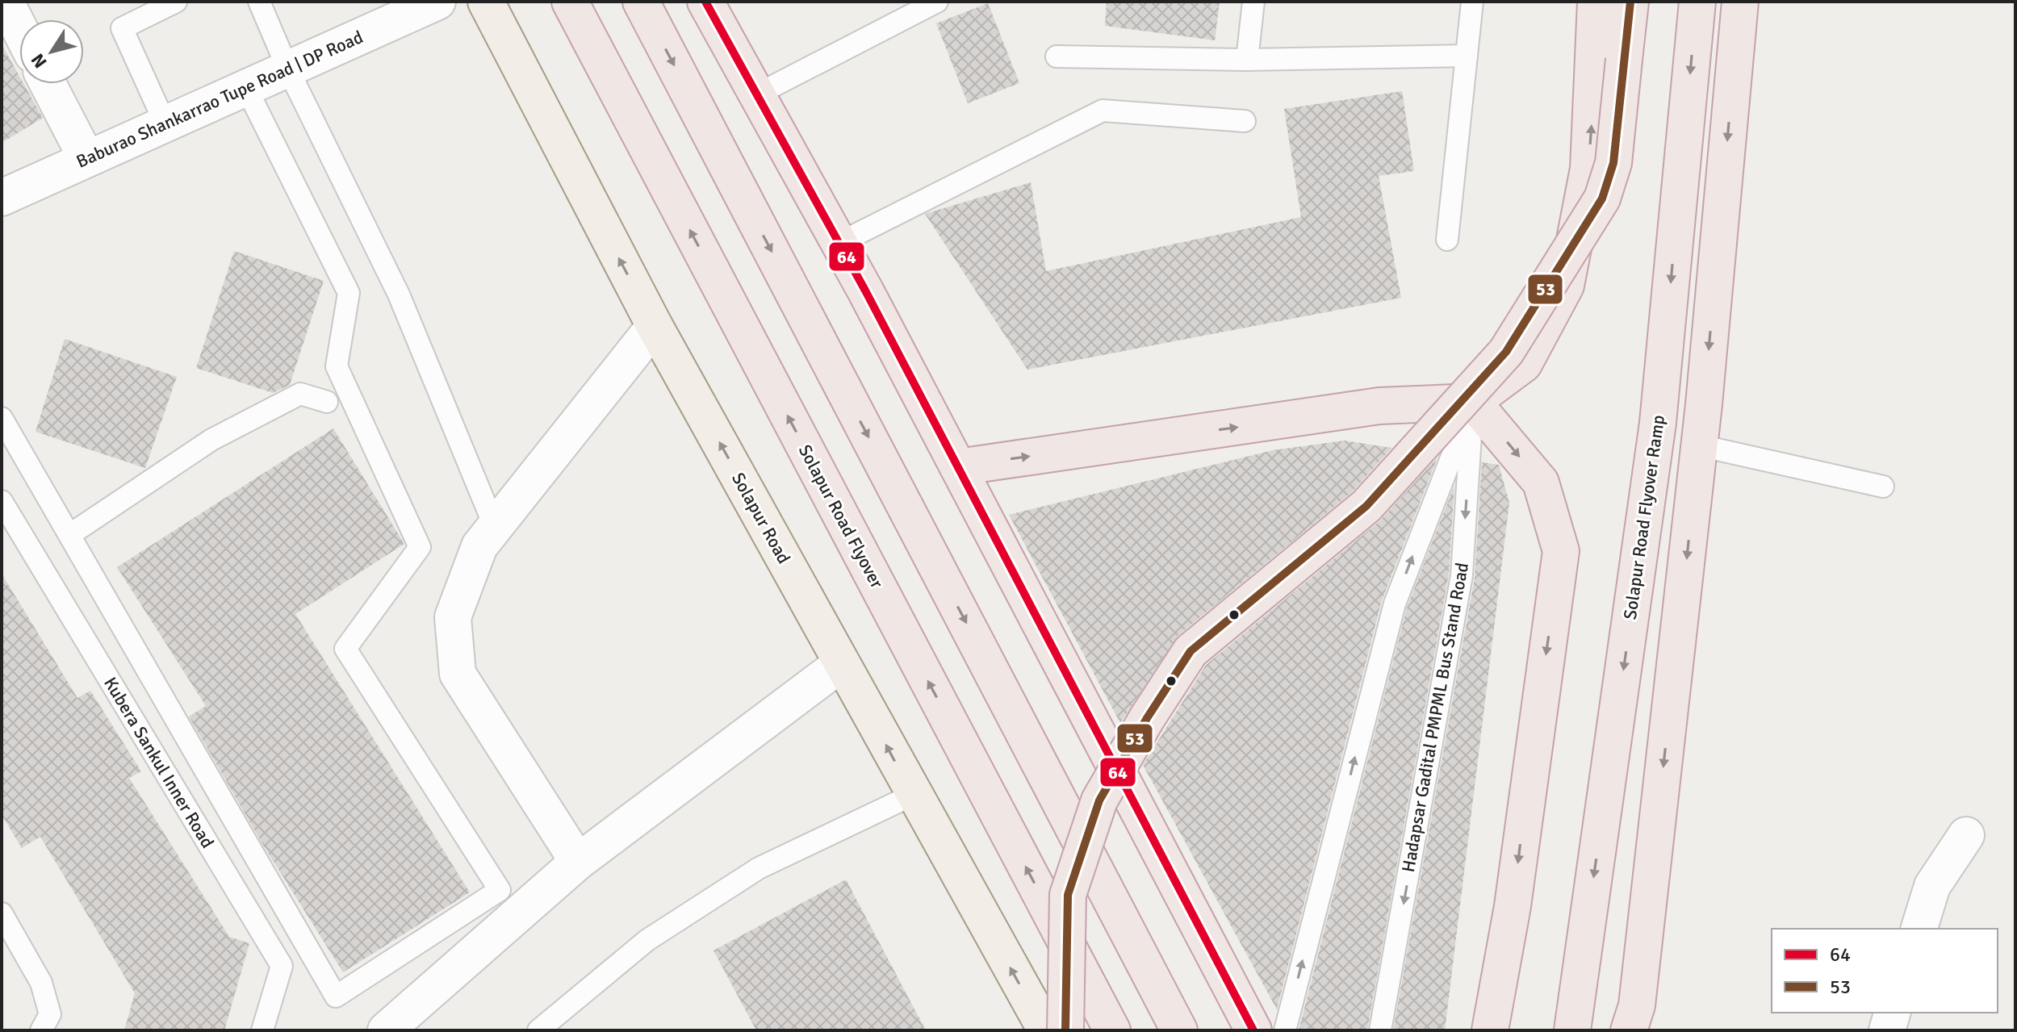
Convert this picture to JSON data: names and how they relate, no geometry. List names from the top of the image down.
{
  "streets": {
    "highway": ["Solapur Road Flyover", "Solapur Road Flyover Ramp"],
    "main road": ["Solapur Road"],
    "street": ["Baburao Shankarrao Tupe Road | DP Road"],
    "lane": ["Hadapsar Gadital PMPML Bus Stand Road", "Kubera Sankul Inner Road"]
  },
  "one_way": ["Solapur Road"],
  "lines": ["transit line 64", "transit line 53"],
  "legend": ["64", "53"],
  "north": "bottom left"
}
